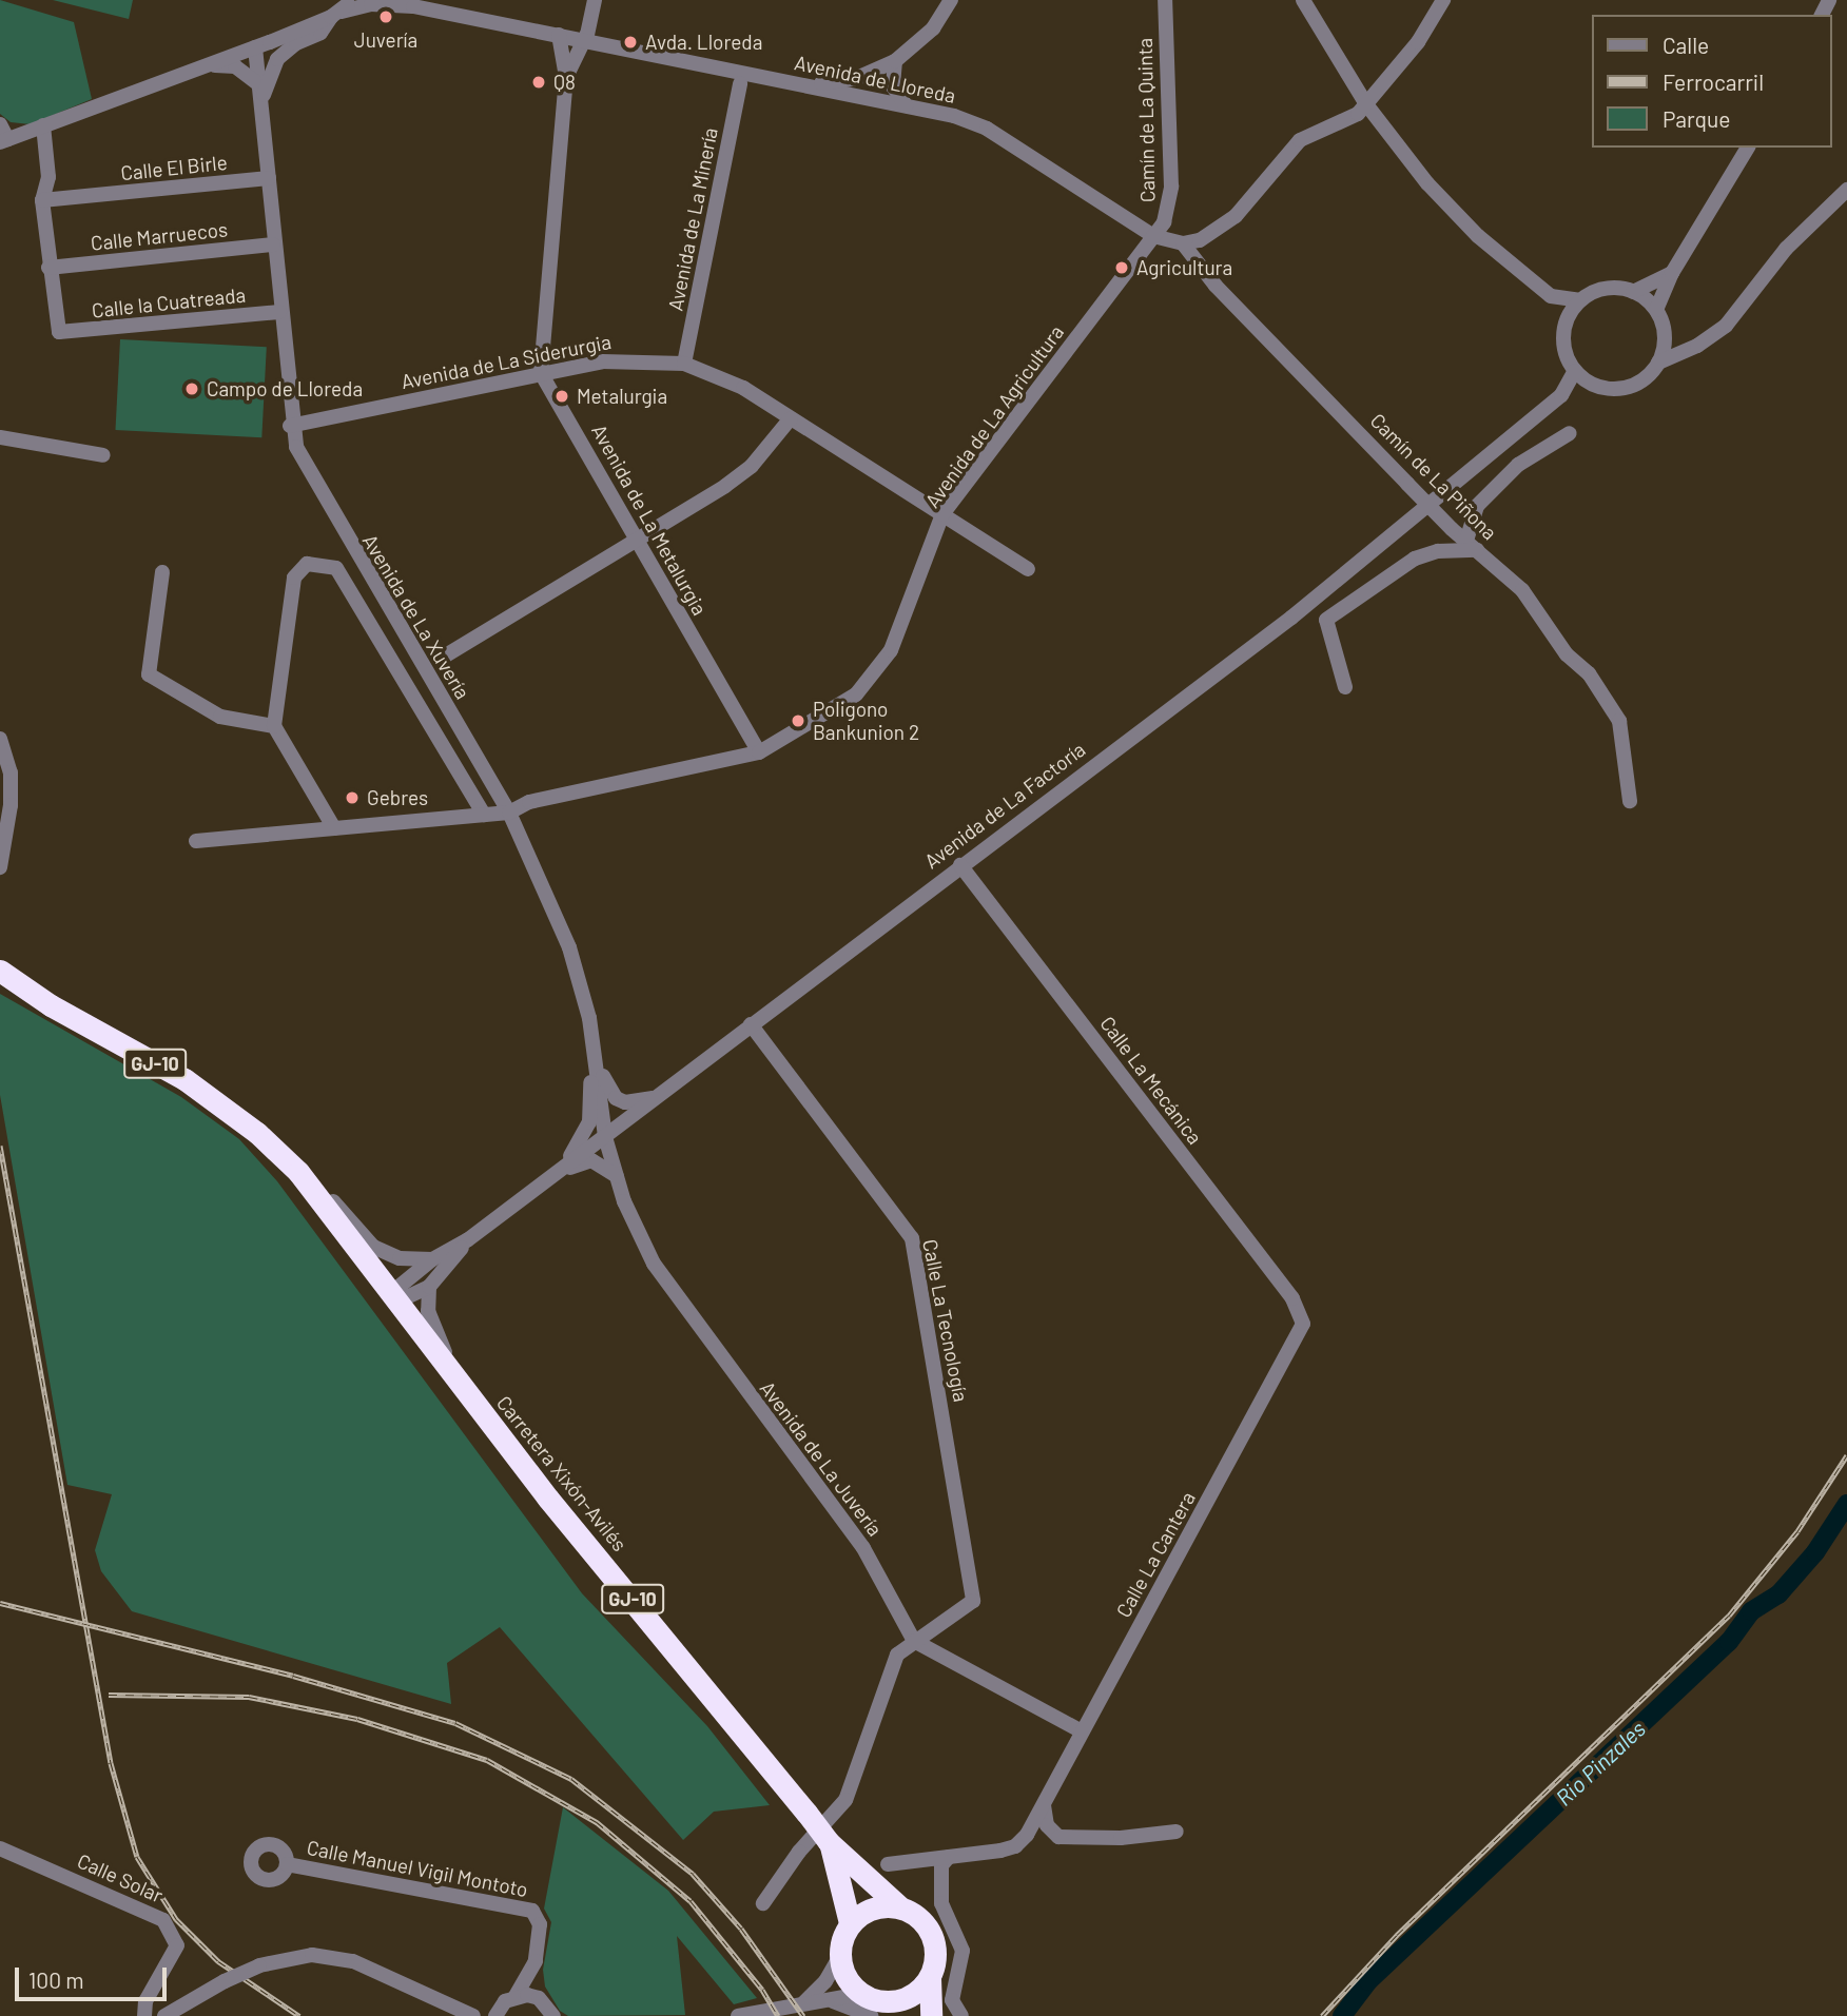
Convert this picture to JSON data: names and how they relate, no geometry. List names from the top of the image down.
{
  "streets": {
    "highway": ["GJ-10", "Carretera Xixón-Avilés"],
    "street": [
      "Avenida de Lloreda",
      "Camín de La Quinta",
      "Calle El Birle",
      "Avenida de La Minería",
      "Calle Marruecos",
      "Calle la Cuatreada",
      "Avenida de La Siderurgia",
      "Avenida de La Agricultura",
      "Camín de La Piñona",
      "Avenida de La Metalurgia",
      "Avenida de La Xuvería",
      "Avenida de La Factoría",
      "Calle La Mecánica",
      "Calle La Tecnología",
      "Avenida de La Juvería",
      "Calle La Cantera",
      "Calle Manuel Vigil Montoto",
      "Calle Solar"
    ]
  },
  "crossings": [
    ["Avenida de Lloreda", "Camín de La Quinta"],
    ["Avenida de Lloreda", "Avenida de La Agricultura"],
    ["Avenida de Lloreda", "Camín de La Piñona"],
    ["Avenida de Lloreda", "Avenida de La Xuvería"],
    ["Camín de La Quinta", "Avenida de La Agricultura"],
    ["Calle El Birle", "Avenida de La Xuvería"],
    ["Avenida de La Minería", "Avenida de La Siderurgia"],
    ["Calle Marruecos", "Calle la Cuatreada"],
    ["Calle Marruecos", "Avenida de La Xuvería"],
    ["Calle la Cuatreada", "Avenida de La Xuvería"],
    ["Avenida de La Siderurgia", "Avenida de La Agricultura"],
    ["Avenida de La Siderurgia", "Avenida de La Metalurgia"],
    ["Avenida de La Siderurgia", "Avenida de La Xuvería"],
    ["Avenida de La Agricultura", "Avenida de La Metalurgia"],
    ["Avenida de La Agricultura", "Avenida de La Xuvería"],
    ["Avenida de La Xuvería", "Avenida de La Factoría"],
    ["Avenida de La Xuvería", "Avenida de La Juvería"],
    ["Avenida de La Factoría", "Calle La Mecánica"],
    ["Avenida de La Factoría", "Calle La Tecnología"],
    ["Avenida de La Factoría", "Avenida de La Juvería"],
    ["Avenida de La Factoría", "Carretera Xixón-Avilés"],
    ["GJ-10", "Carretera Xixón-Avilés"],
    ["Calle La Mecánica", "Calle La Cantera"],
    ["Calle La Tecnología", "Avenida de La Juvería"]
  ],
  "water": ["Rio Pinzales"],
  "places": [
    "Juvería",
    "Avda. Lloreda",
    "Q8",
    "Agricultura",
    "Campo de Lloreda",
    "Metalurgia",
    "Poligono Bankunion 2",
    "Gebres"
  ],
  "legend": ["Calle", "Ferrocarril", "Parque"],
  "scale_bar": "100 m"
}
